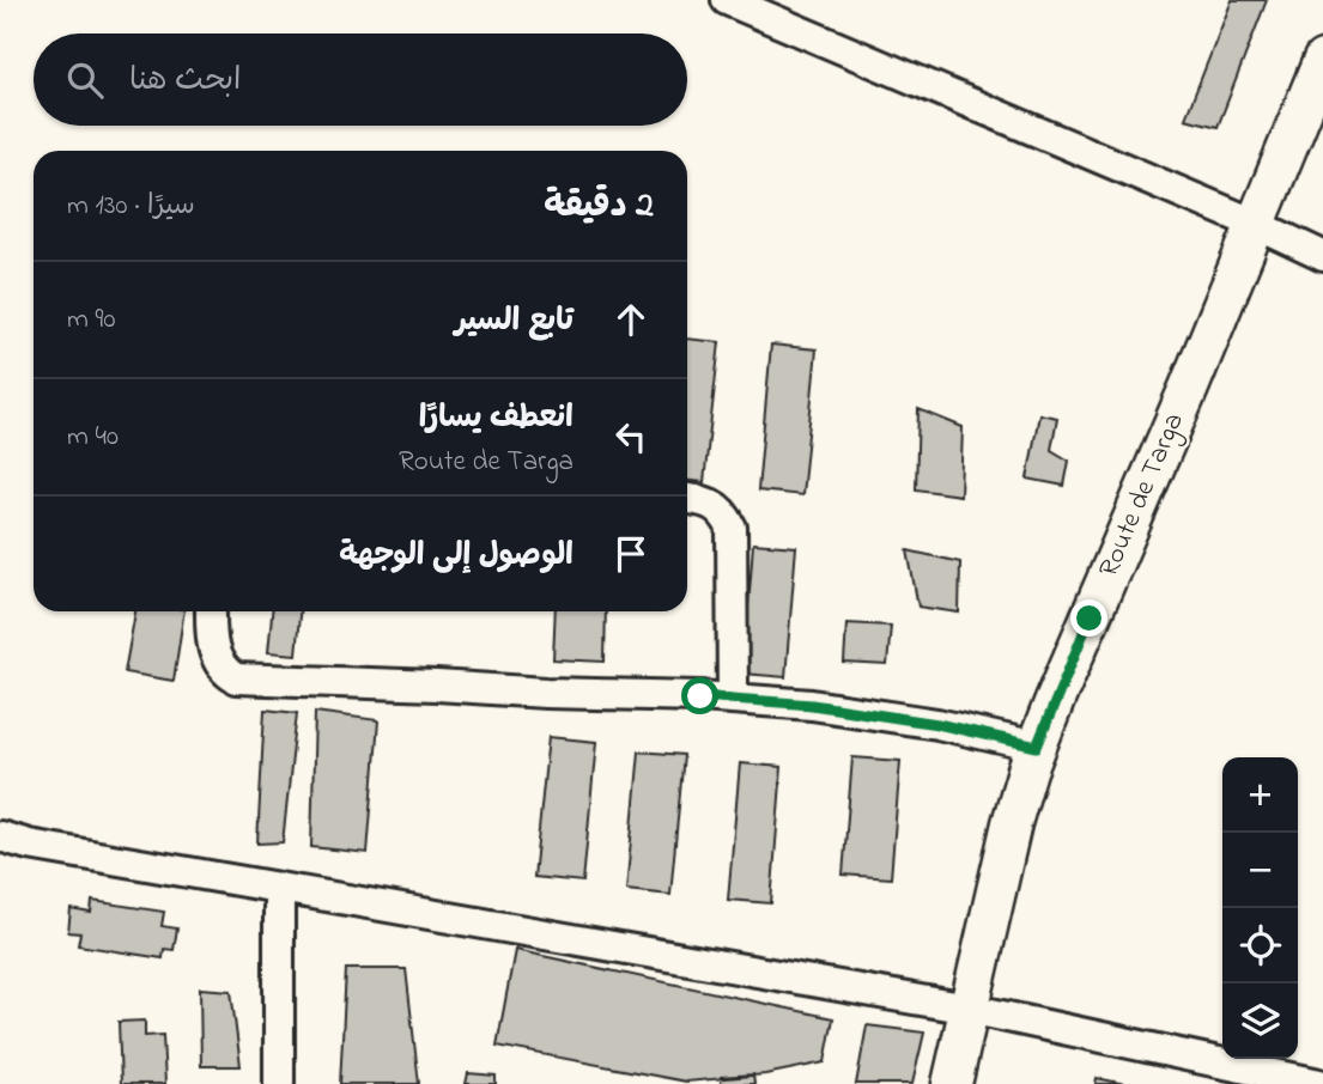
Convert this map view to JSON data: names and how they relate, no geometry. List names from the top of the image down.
{
  "streets": {
    "main road": ["Route de Targa"]
  },
  "page": {
    "search": "ابحث هنا",
    "heading": ["2 دقيقة", "سيرًا · 130 m"],
    "list": [
      ["تابع السير", "90 m"],
      ["انعطف يسارًا", "Route de Targa", "40 m"],
      "الوصول إلى الوجهة"
    ],
    "map_buttons": ["+", "−"]
  }
}
